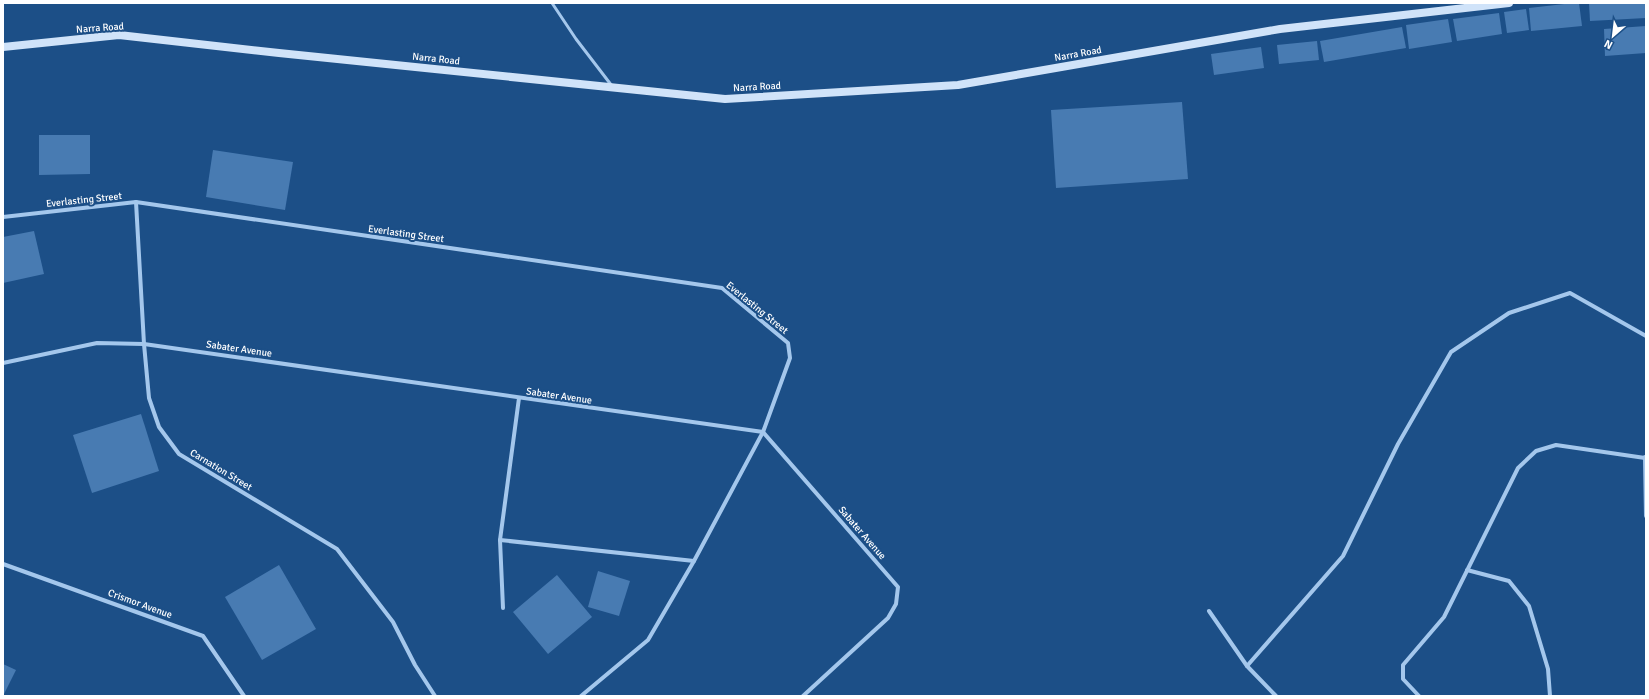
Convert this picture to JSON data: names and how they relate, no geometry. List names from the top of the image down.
{
  "streets": {
    "street": [
      "Narra Road",
      "Everlasting Street",
      "Sabater Avenue",
      "Carnation Street",
      "Crismor Avenue"
    ]
  },
  "crossings": [
    ["Everlasting Street", "Sabater Avenue"],
    ["Everlasting Street", "Carnation Street"],
    ["Sabater Avenue", "Carnation Street"]
  ],
  "north": "bottom left"
}
